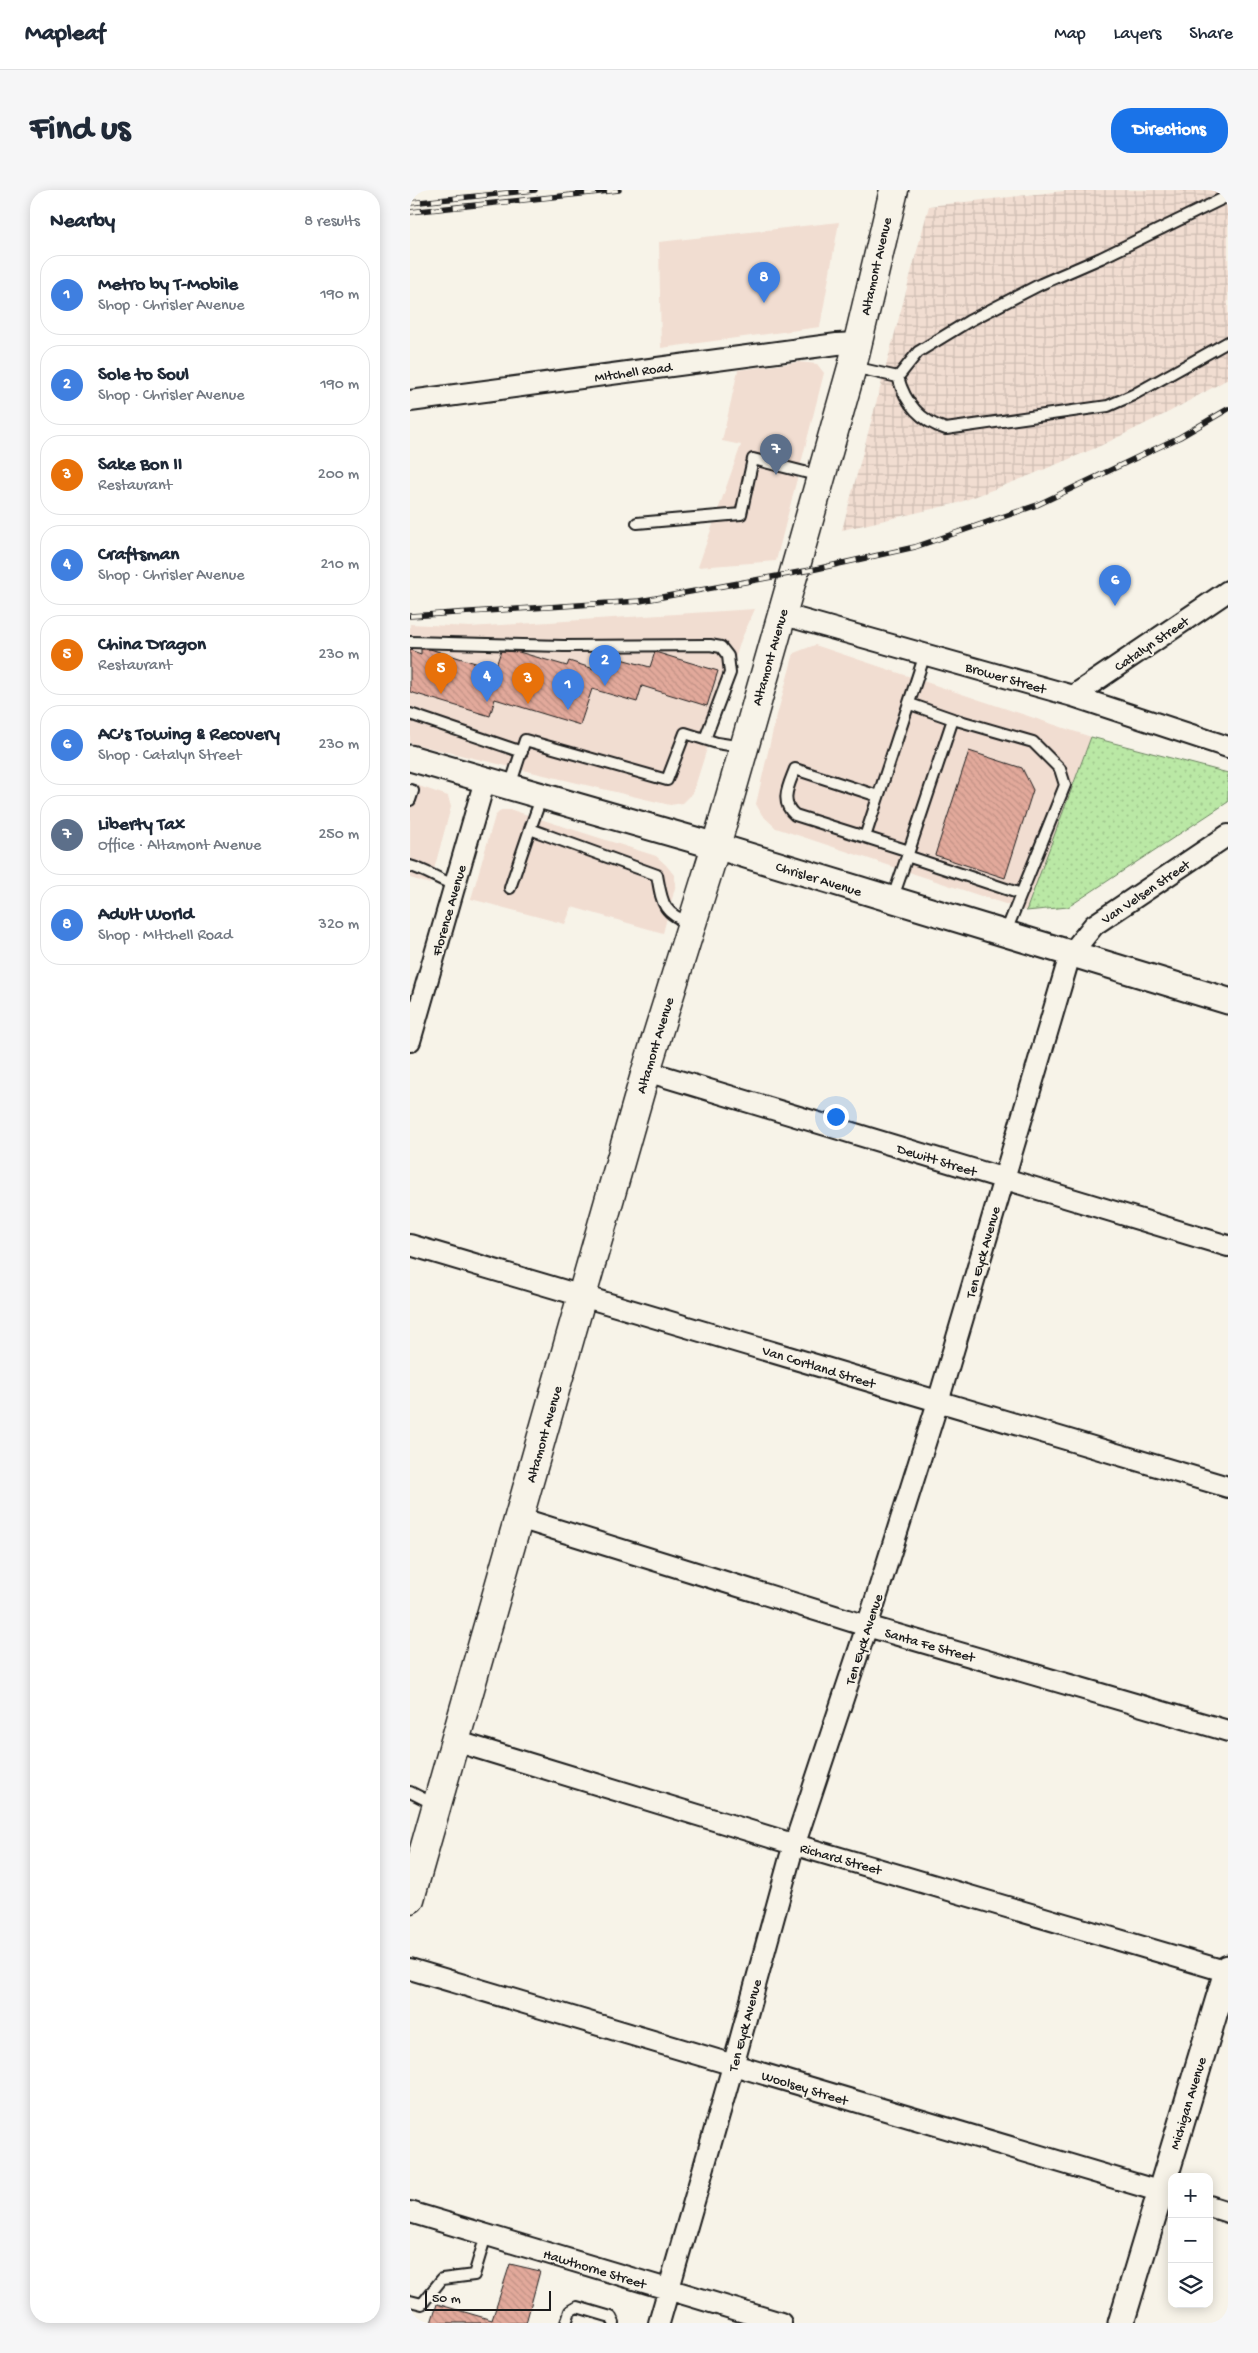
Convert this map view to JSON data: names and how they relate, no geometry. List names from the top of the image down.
{
  "streets": {
    "main road": ["Altamont Avenue"],
    "street": [
      "MItchell Road",
      "Catalyn Street",
      "Brower Street",
      "Chrisler Avenue",
      "Van Velsen Street",
      "Florence Avenue",
      "Dewitt Street",
      "Ten Eyck Avenue",
      "Van Cortland Street",
      "Santa Fe Street",
      "Richard Street",
      "Woolsey Street",
      "Michigan Avenue",
      "Hawthorne Street"
    ]
  },
  "crossings": [
    ["Altamont Avenue", "MItchell Road"],
    ["Altamont Avenue", "Brower Street"],
    ["Altamont Avenue", "Chrisler Avenue"],
    ["Altamont Avenue", "Dewitt Street"],
    ["Altamont Avenue", "Van Cortland Street"],
    ["Altamont Avenue", "Santa Fe Street"],
    ["Altamont Avenue", "Richard Street"],
    ["Catalyn Street", "Brower Street"],
    ["Chrisler Avenue", "Van Velsen Street"],
    ["Chrisler Avenue", "Florence Avenue"],
    ["Chrisler Avenue", "Ten Eyck Avenue"],
    ["Van Velsen Street", "Ten Eyck Avenue"],
    ["Dewitt Street", "Ten Eyck Avenue"],
    ["Ten Eyck Avenue", "Van Cortland Street"],
    ["Ten Eyck Avenue", "Santa Fe Street"],
    ["Ten Eyck Avenue", "Richard Street"],
    ["Ten Eyck Avenue", "Woolsey Street"],
    ["Ten Eyck Avenue", "Hawthorne Street"],
    ["Richard Street", "Michigan Avenue"],
    ["Woolsey Street", "Michigan Avenue"]
  ],
  "scale_bar": "50 m",
  "page": {
    "header": "Mapleaf",
    "nav": ["Map", "Layers", "Share"],
    "buttons": "Directions",
    "title": "Find us",
    "heading": ["Nearby", "8 results"],
    "list": [
      {
        "mark": "1",
        "name": "Metro by T-Mobile",
        "note": "Shop · Chrisler Avenue",
        "value": "190 m"
      },
      {
        "mark": "2",
        "name": "Sole to Soul",
        "note": "Shop · Chrisler Avenue",
        "value": "190 m"
      },
      {
        "mark": "3",
        "name": "Sake Bon II",
        "note": "Restaurant",
        "value": "200 m"
      },
      {
        "mark": "4",
        "name": "Craftsman",
        "note": "Shop · Chrisler Avenue",
        "value": "210 m"
      },
      {
        "mark": "5",
        "name": "China Dragon",
        "note": "Restaurant",
        "value": "230 m"
      },
      {
        "mark": "6",
        "name": "AC's Towing & Recovery",
        "note": "Shop · Catalyn Street",
        "value": "230 m"
      },
      {
        "mark": "7",
        "name": "Liberty Tax",
        "note": "Office · Altamont Avenue",
        "value": "250 m"
      },
      {
        "mark": "8",
        "name": "Adult World",
        "note": "Shop · MItchell Road",
        "value": "320 m"
      }
    ],
    "pins": [
      "8",
      "7",
      "6",
      "2",
      "5",
      "4",
      "3",
      "1"
    ],
    "map_buttons": ["+", "−"],
    "scale": "50 m"
  }
}
